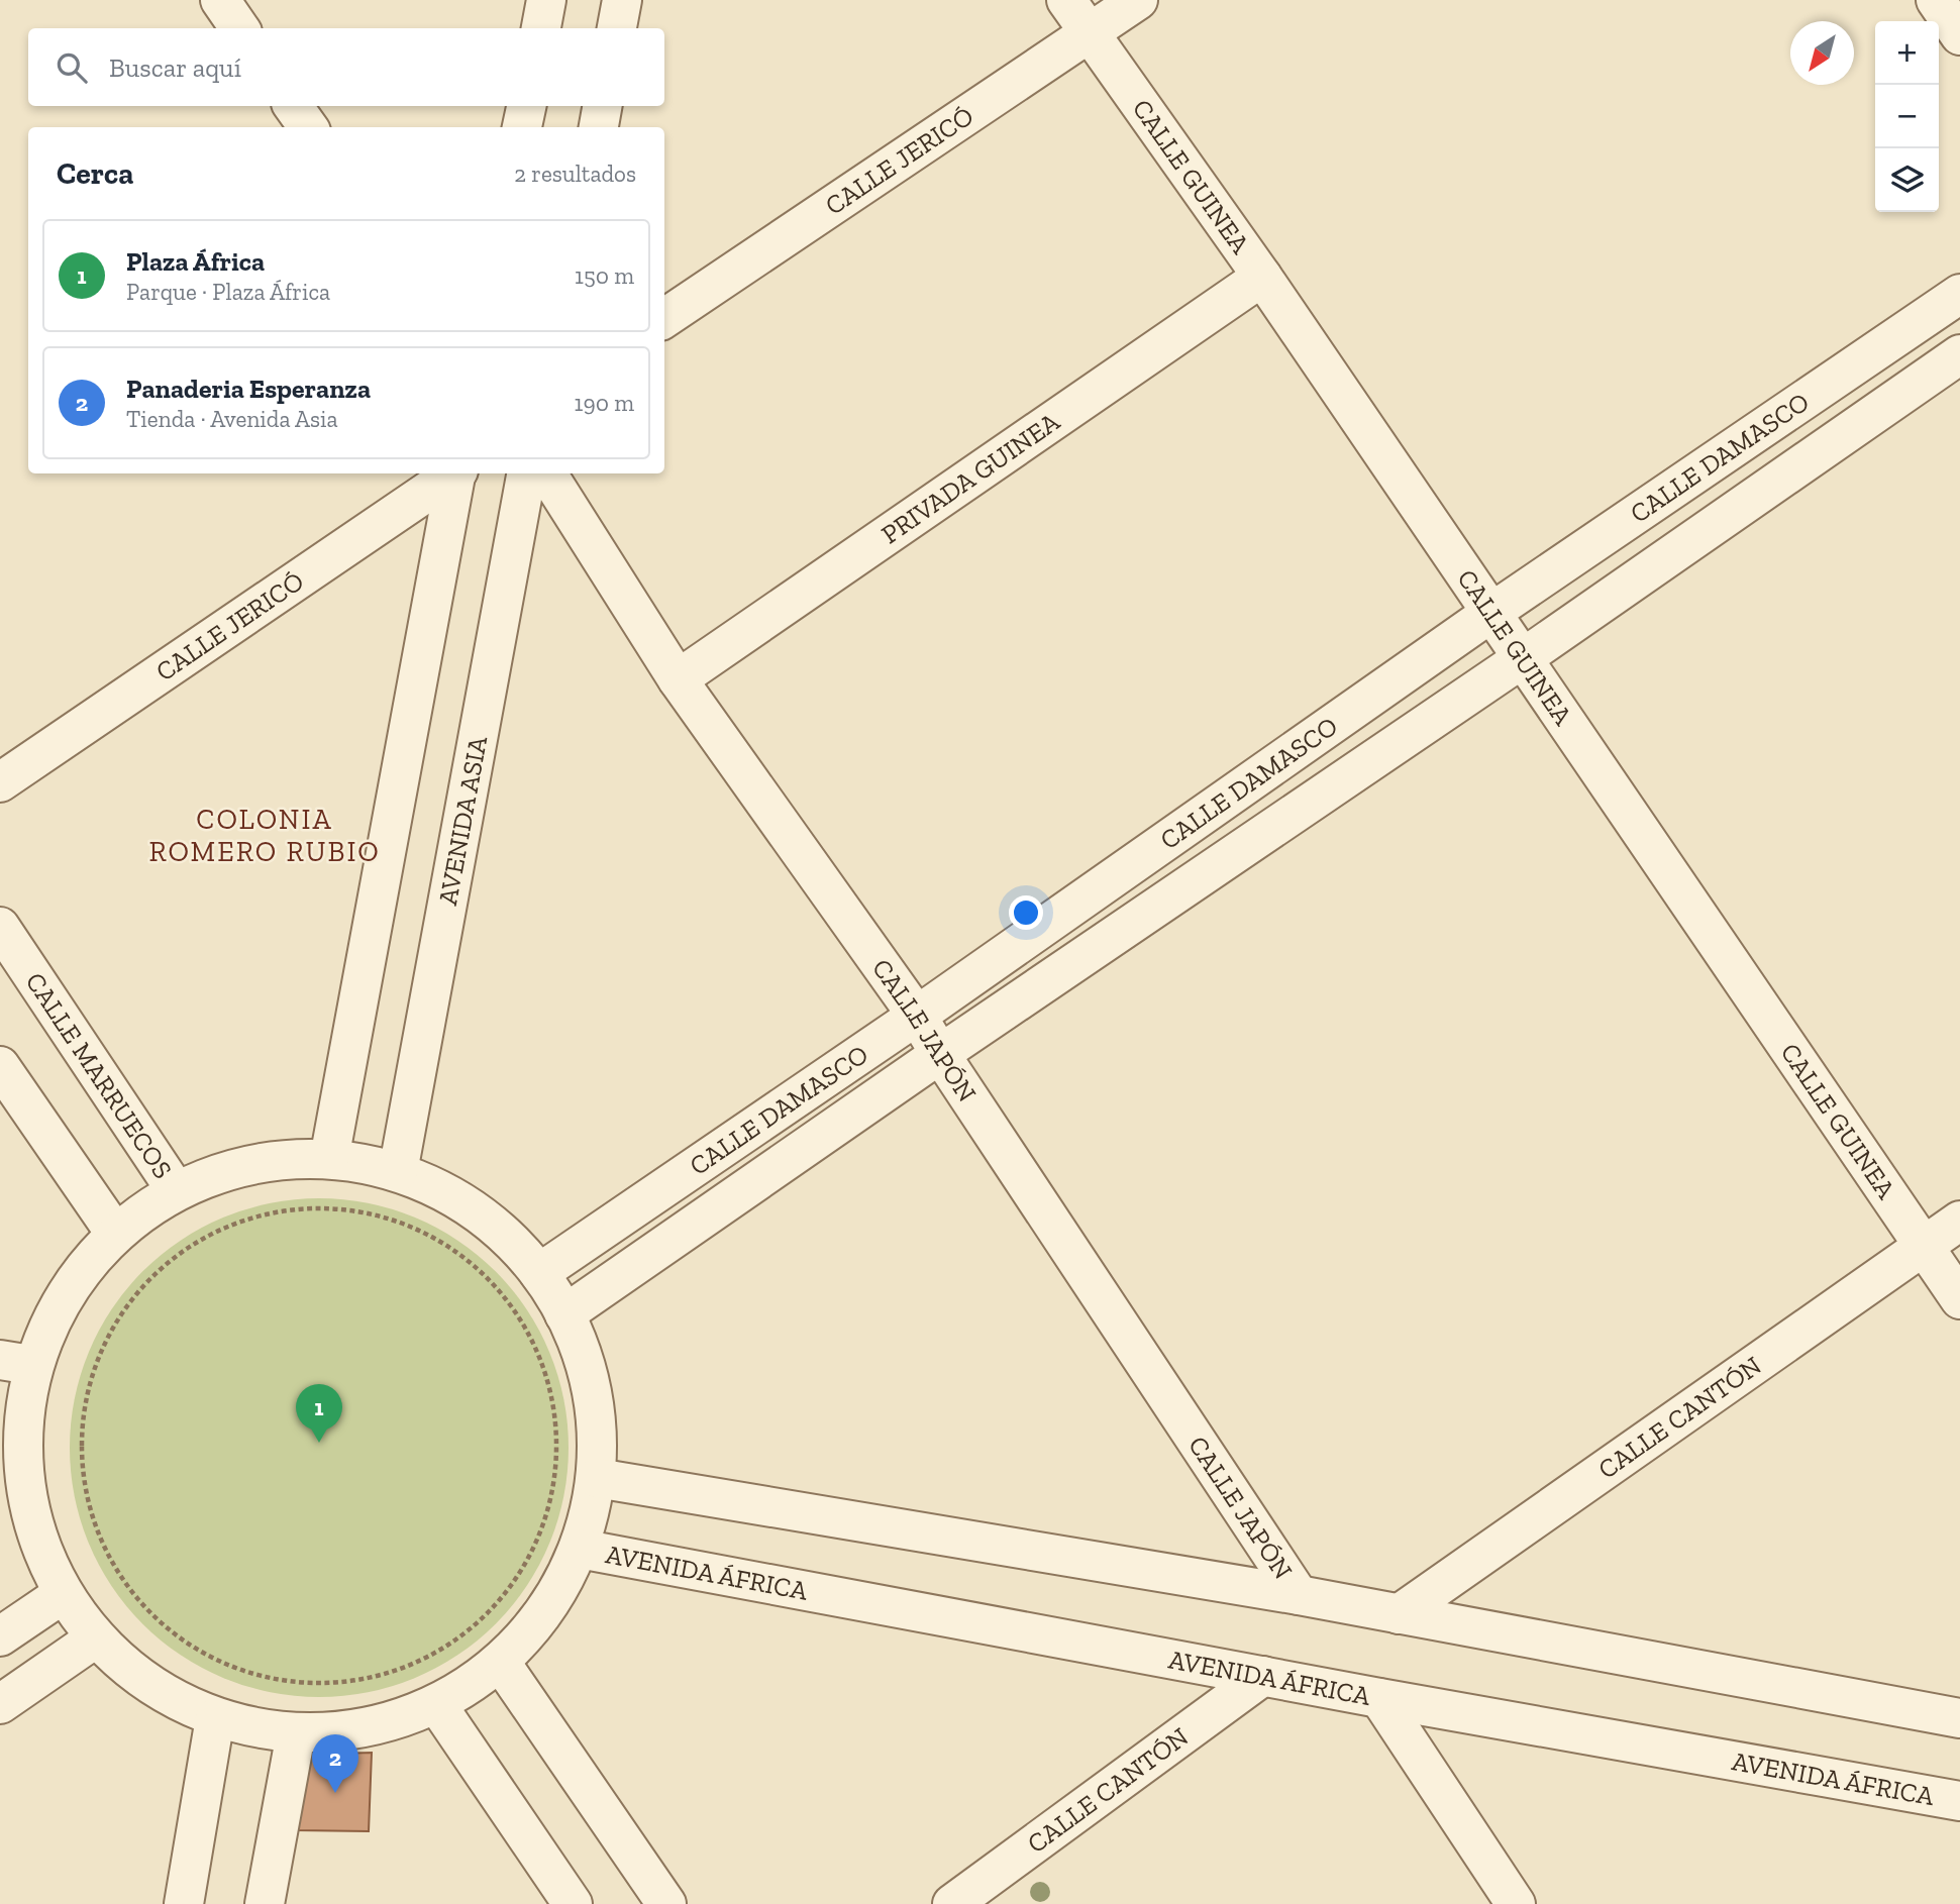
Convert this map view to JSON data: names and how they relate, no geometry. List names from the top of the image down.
{
  "streets": {
    "street": [
      "CALLE JERICÓ",
      "CALLE GUINEA",
      "CALLE DAMASCO",
      "PRIVADA GUINEA",
      "AVENIDA ASIA",
      "CALLE JAPÓN",
      "CALLE MARRUECOS",
      "CALLE CANTÓN",
      "AVENIDA ÁFRICA"
    ]
  },
  "crossings": [
    ["CALLE JERICÓ", "CALLE GUINEA"],
    ["CALLE GUINEA", "CALLE DAMASCO"],
    ["CALLE GUINEA", "PRIVADA GUINEA"],
    ["CALLE GUINEA", "CALLE CANTÓN"],
    ["CALLE DAMASCO", "CALLE JAPÓN"],
    ["PRIVADA GUINEA", "CALLE JAPÓN"],
    ["CALLE CANTÓN", "AVENIDA ÁFRICA"]
  ],
  "districts": ["COLONIA ROMERO RUBIO"],
  "north": "bottom left",
  "page": {
    "map_buttons": ["+", "−"],
    "search": "Buscar aquí",
    "heading": ["Cerca", "2 resultados"],
    "list": [
      {
        "mark": "1",
        "name": "Plaza África",
        "note": "Parque · Plaza África",
        "value": "150 m"
      },
      {
        "mark": "2",
        "name": "Panaderia Esperanza",
        "note": "Tienda · Avenida Asia",
        "value": "190 m"
      }
    ],
    "pins": ["1", "2"]
  }
}
